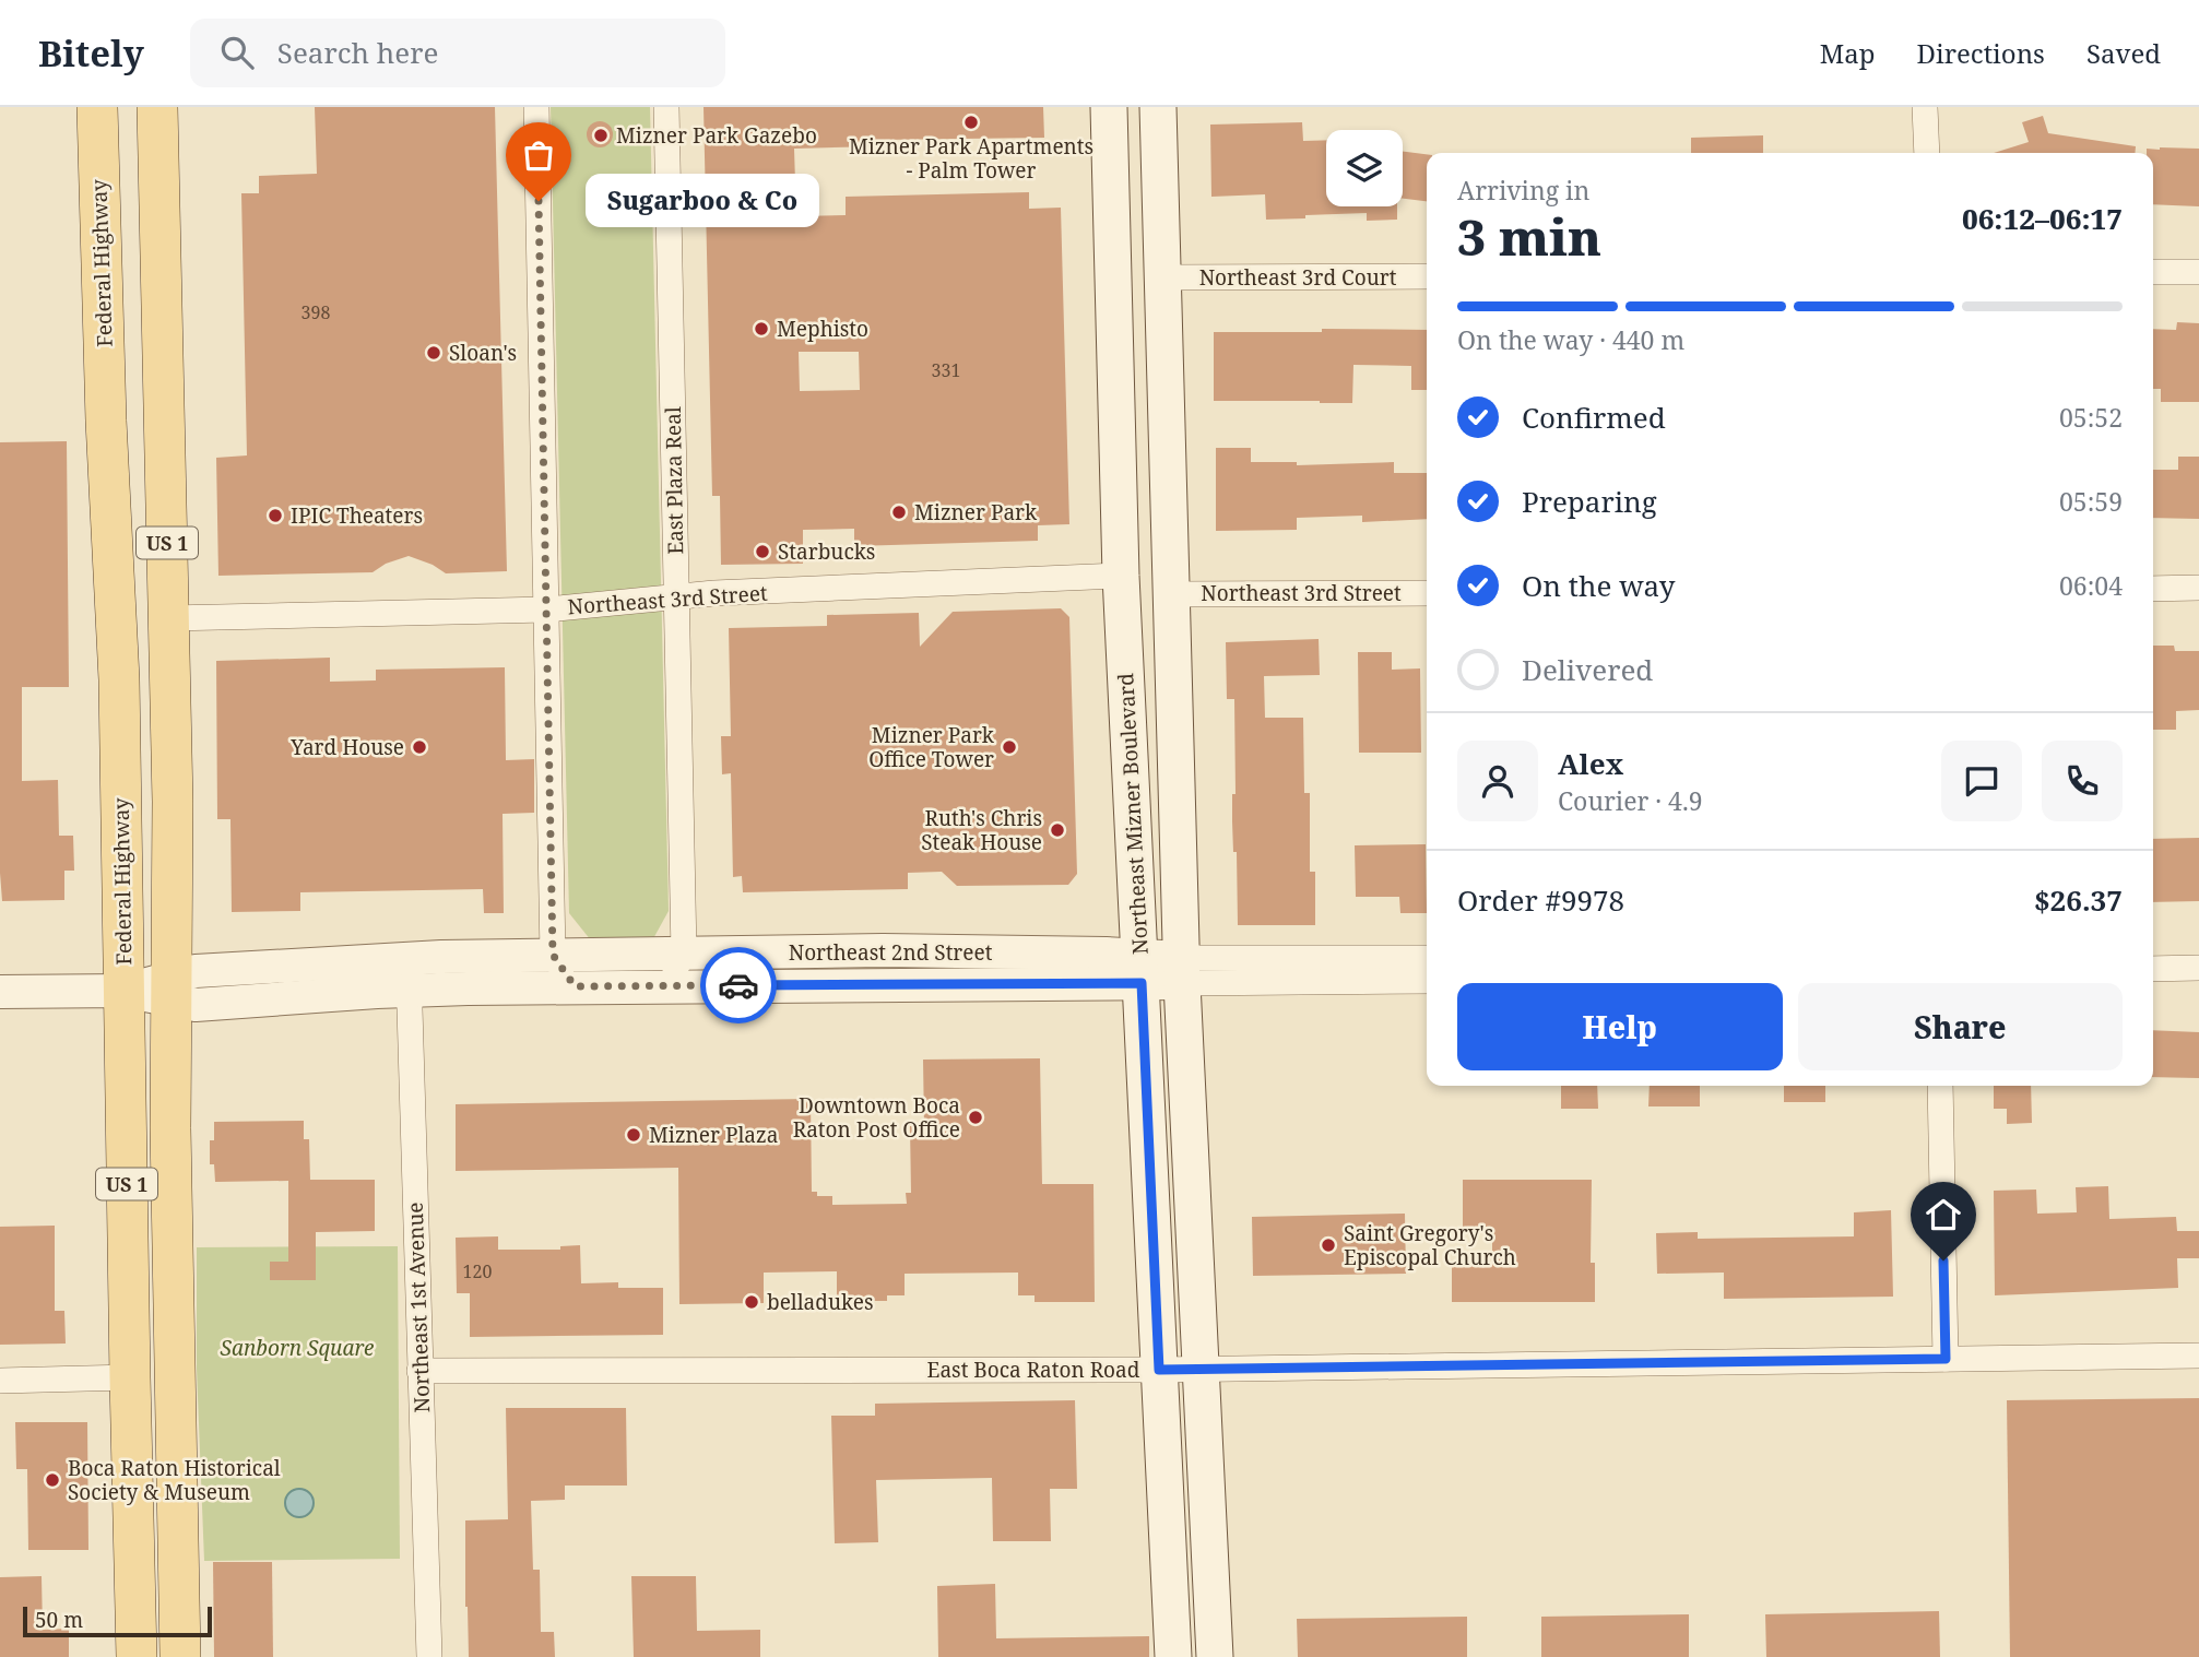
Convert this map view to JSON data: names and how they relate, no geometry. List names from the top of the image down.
{
  "streets": {
    "main road": ["Federal Highway", "US 1", "Northeast Mizner Boulevard"],
    "street": [
      "Northeast 3rd Court",
      "East Plaza Real",
      "Northeast 3rd Street",
      "Northeast 2nd Street",
      "Northeast 1st Avenue",
      "East Boca Raton Road"
    ]
  },
  "crossings": [
    ["Federal Highway", "Northeast 2nd Street"],
    ["Northeast 3rd Court", "Northeast Mizner Boulevard"],
    ["East Plaza Real", "Northeast 3rd Street"],
    ["East Plaza Real", "Northeast 2nd Street"],
    ["US 1", "Northeast 3rd Street"],
    ["US 1", "Northeast 2nd Street"],
    ["Northeast 3rd Street", "Northeast Mizner Boulevard"],
    ["Northeast Mizner Boulevard", "Northeast 2nd Street"],
    ["Northeast Mizner Boulevard", "East Boca Raton Road"],
    ["Northeast 2nd Street", "Northeast 1st Avenue"],
    ["Northeast 1st Avenue", "East Boca Raton Road"]
  ],
  "parks": ["Sanborn Square"],
  "places": [
    "Mizner Park Apartments - Palm Tower",
    "Mizner Park Gazebo",
    "Sugarboo & Co",
    "Mephisto",
    "Sloan's",
    "Mizner Park",
    "IPIC Theaters",
    "Starbucks",
    "Yard House",
    "Mizner Park Office Tower",
    "Ruth's Chris Steak House",
    "Downtown Boca Raton Post Office",
    "Mizner Plaza",
    "Saint Gregory's Episcopal Church",
    "belladukes",
    "Boca Raton Historical Society & Museum"
  ],
  "house_numbers": ["398", "331", "120"],
  "scale_bar": "50 m",
  "page": {
    "header": "Bitely",
    "search": "Search here",
    "nav": ["Map", "Directions", "Saved"],
    "heading": ["3 min", "Arriving in", "06:12–06:17"],
    "panel": [
      "Alex",
      "Courier · 4.9",
      "Order #9978",
      "$26.37"
    ],
    "bubble": "Sugarboo & Co",
    "bar": "On the way · 440 m",
    "list": [
      ["Confirmed", "05:52"],
      ["Preparing", "05:59"],
      ["On the way", "06:04"],
      "Delivered"
    ],
    "buttons": ["Help", "Share"],
    "scale": "50 m"
  }
}
